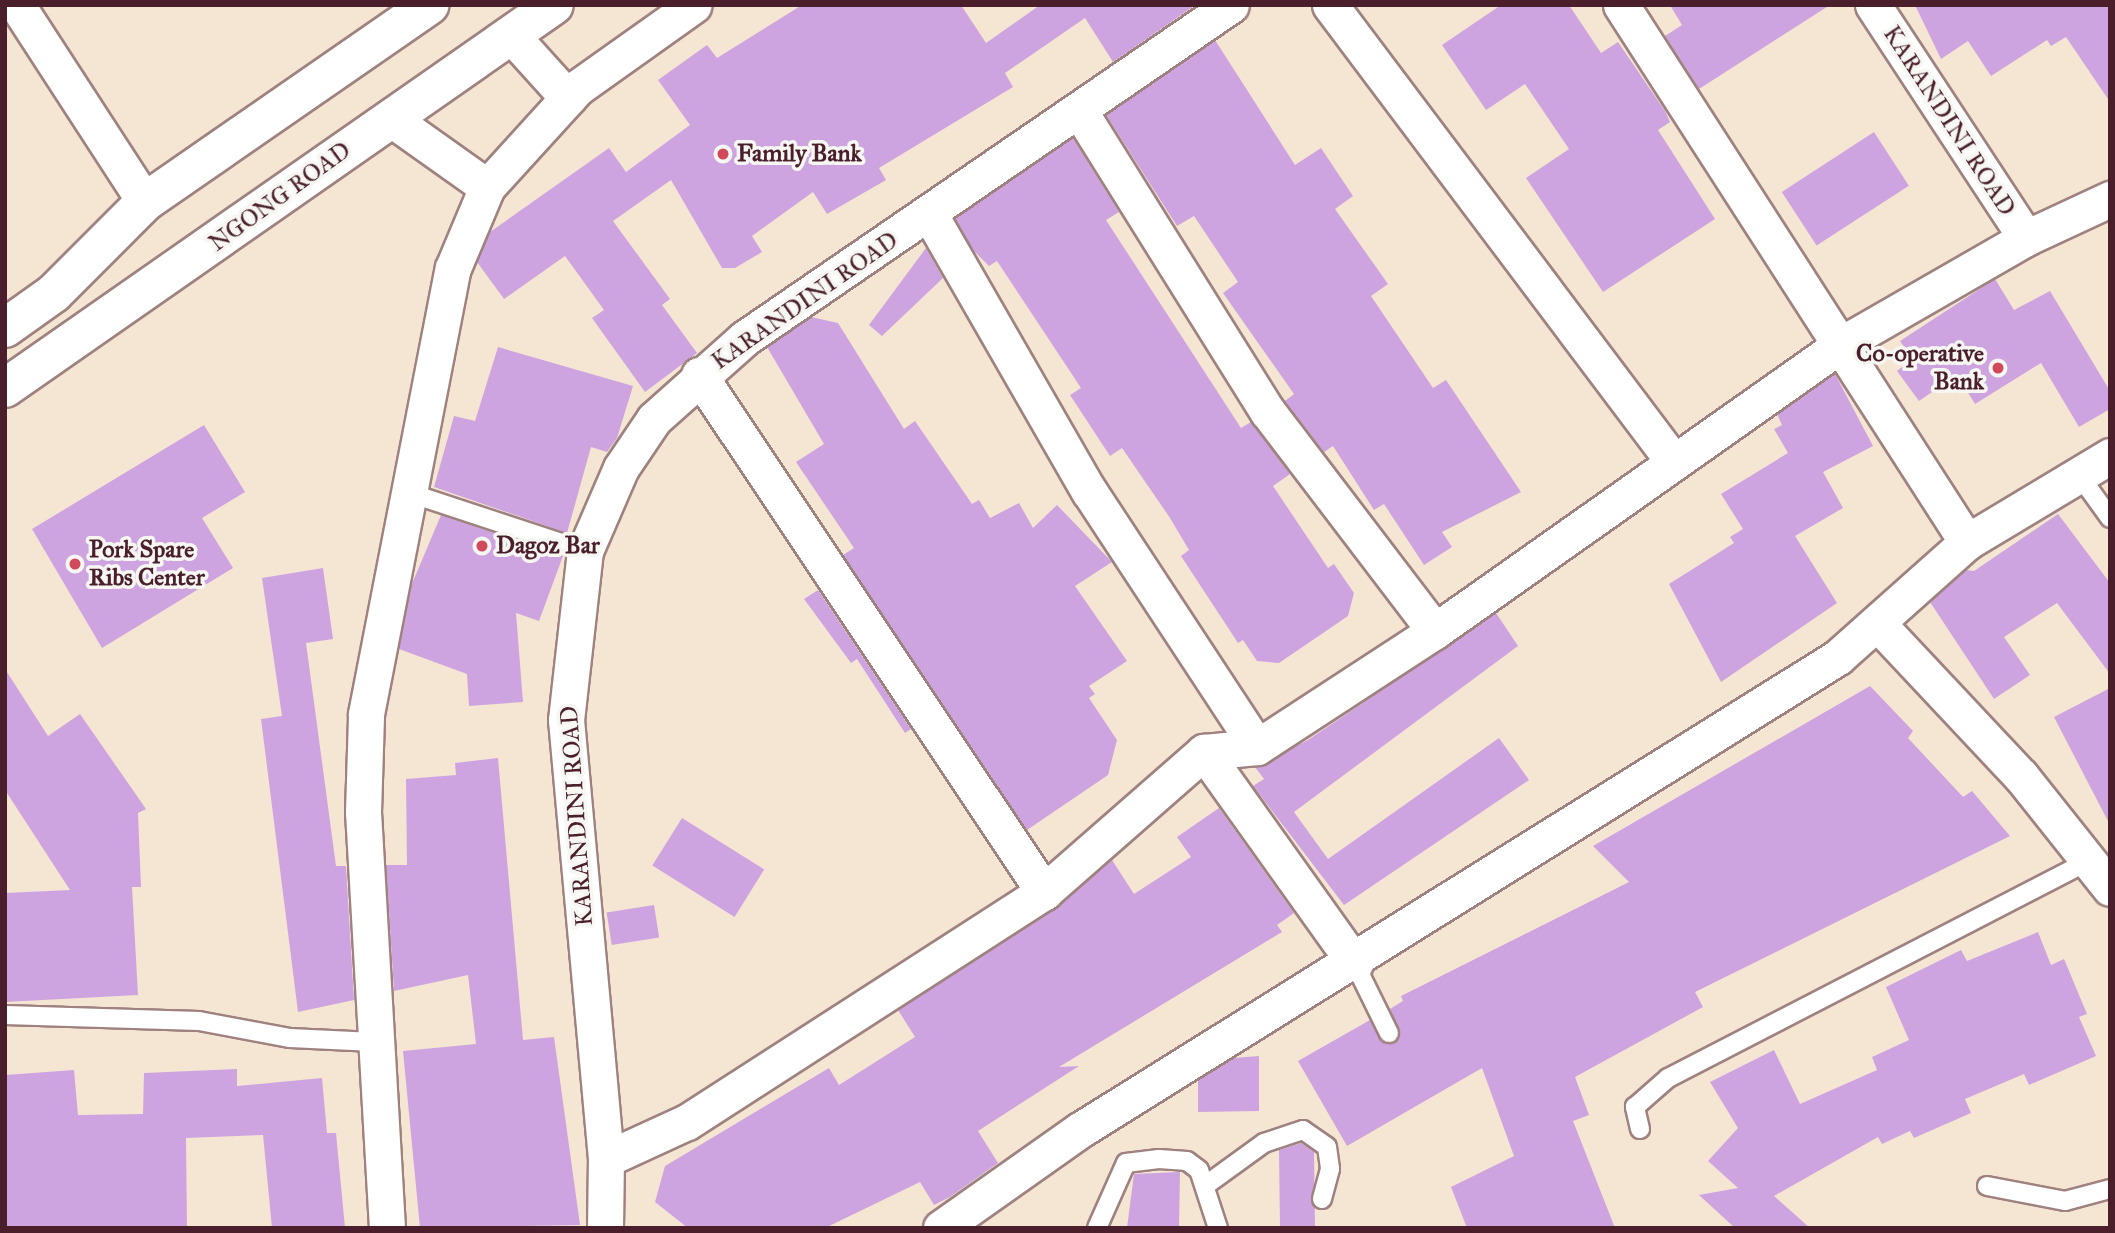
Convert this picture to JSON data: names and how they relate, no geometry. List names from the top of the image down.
{
  "streets": {
    "main road": ["NGONG ROAD"],
    "street": ["KARANDINI ROAD"]
  },
  "places": [
    "Family Bank",
    "Co-operative Bank",
    "Dagoz Bar",
    "Pork Spare Ribs Center"
  ]
}
